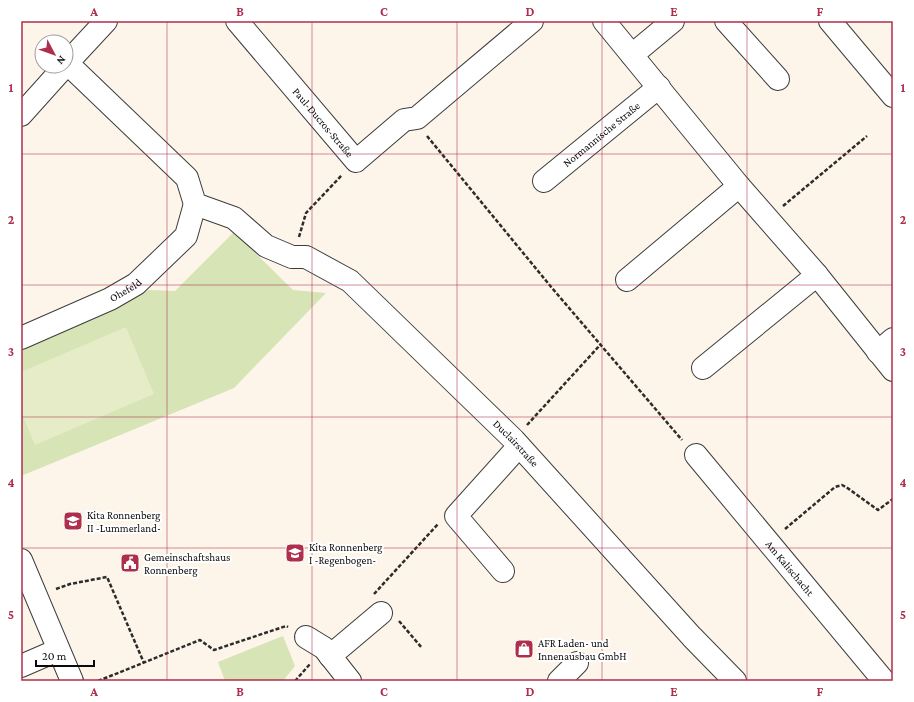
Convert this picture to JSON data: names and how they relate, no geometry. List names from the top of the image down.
{
  "streets": {
    "street": [
      "Paul-Ducros-Straße",
      "Normannische Straße",
      "Ohefeld",
      "Duclairstraße",
      "Am Kalischacht"
    ]
  },
  "crossings": [
    ["Ohefeld", "Duclairstraße"]
  ],
  "places": {
    "school or university": ["Kita Ronnenberg II -Lummerland-", "Kita Ronnenberg I -Regenbogen-"],
    "public building": ["Gemeinschaftshaus Ronnenberg"],
    "shop": ["AFR Laden- und Innenausbau GmbH"]
  },
  "scale_bar": "20 m",
  "north": "bottom right",
  "grid": {
    "columns": [
      "A",
      "B",
      "C",
      "D",
      "E",
      "F"
    ],
    "rows": [
      "1",
      "2",
      "3",
      "4",
      "5"
    ]
  }
}
